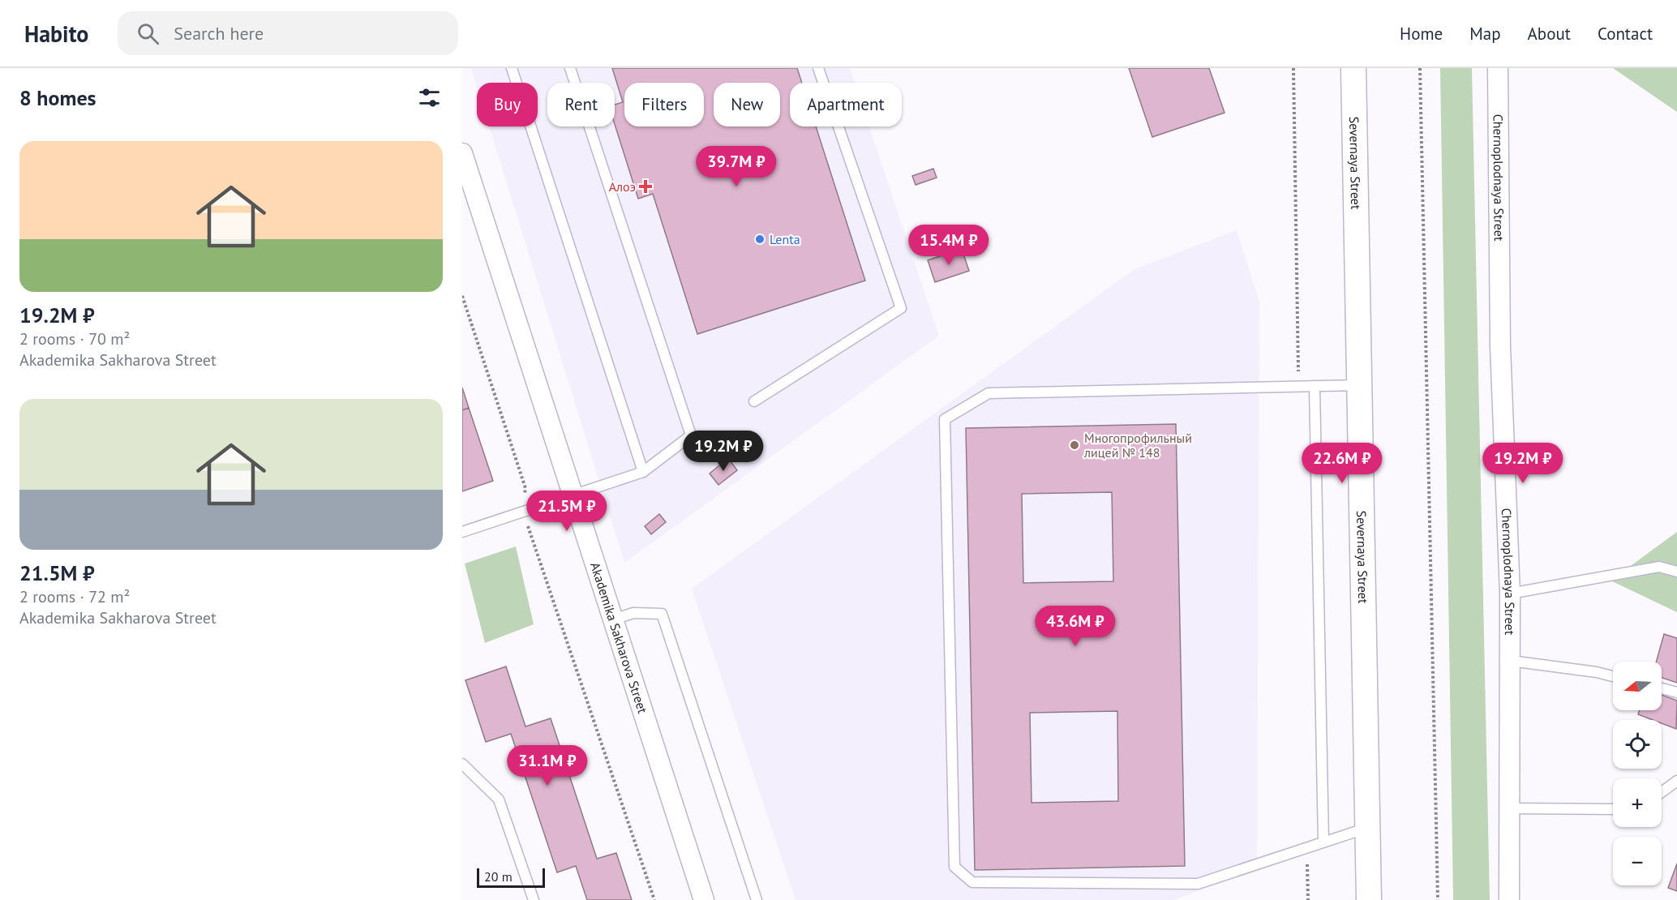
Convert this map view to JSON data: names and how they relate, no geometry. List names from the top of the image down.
{
  "streets": {
    "street": ["Severnaya Street", "Chernoplodnaya Street", "Akademika Sakharova Street"]
  },
  "places": {
    "health": ["Алоэ"],
    "other": ["Lenta", "Многопрофильный лицей № 148"]
  },
  "scale_bar": "20 m",
  "north": "left",
  "page": {
    "header": "Habito",
    "search": "Search here",
    "nav": [
      "Home",
      "Map",
      "About",
      "Contact"
    ],
    "heading": "8 homes",
    "chip": [
      "Buy",
      "Rent",
      "Filters",
      "New",
      "Apartment"
    ],
    "list": [
      {
        "name": "19.2M ₽",
        "note": "2 rooms · 70 m² · Akademika Sakharova Street"
      },
      {
        "name": "21.5M ₽",
        "note": "2 rooms · 72 m² · Akademika Sakharova Street"
      }
    ],
    "price": [
      "39.7M ₽",
      "15.4M ₽",
      "19.2M ₽",
      "22.6M ₽",
      "19.2M ₽",
      "21.5M ₽",
      "43.6M ₽",
      "31.1M ₽"
    ],
    "map_buttons": ["+", "−"],
    "scale": "20 m"
  }
}
